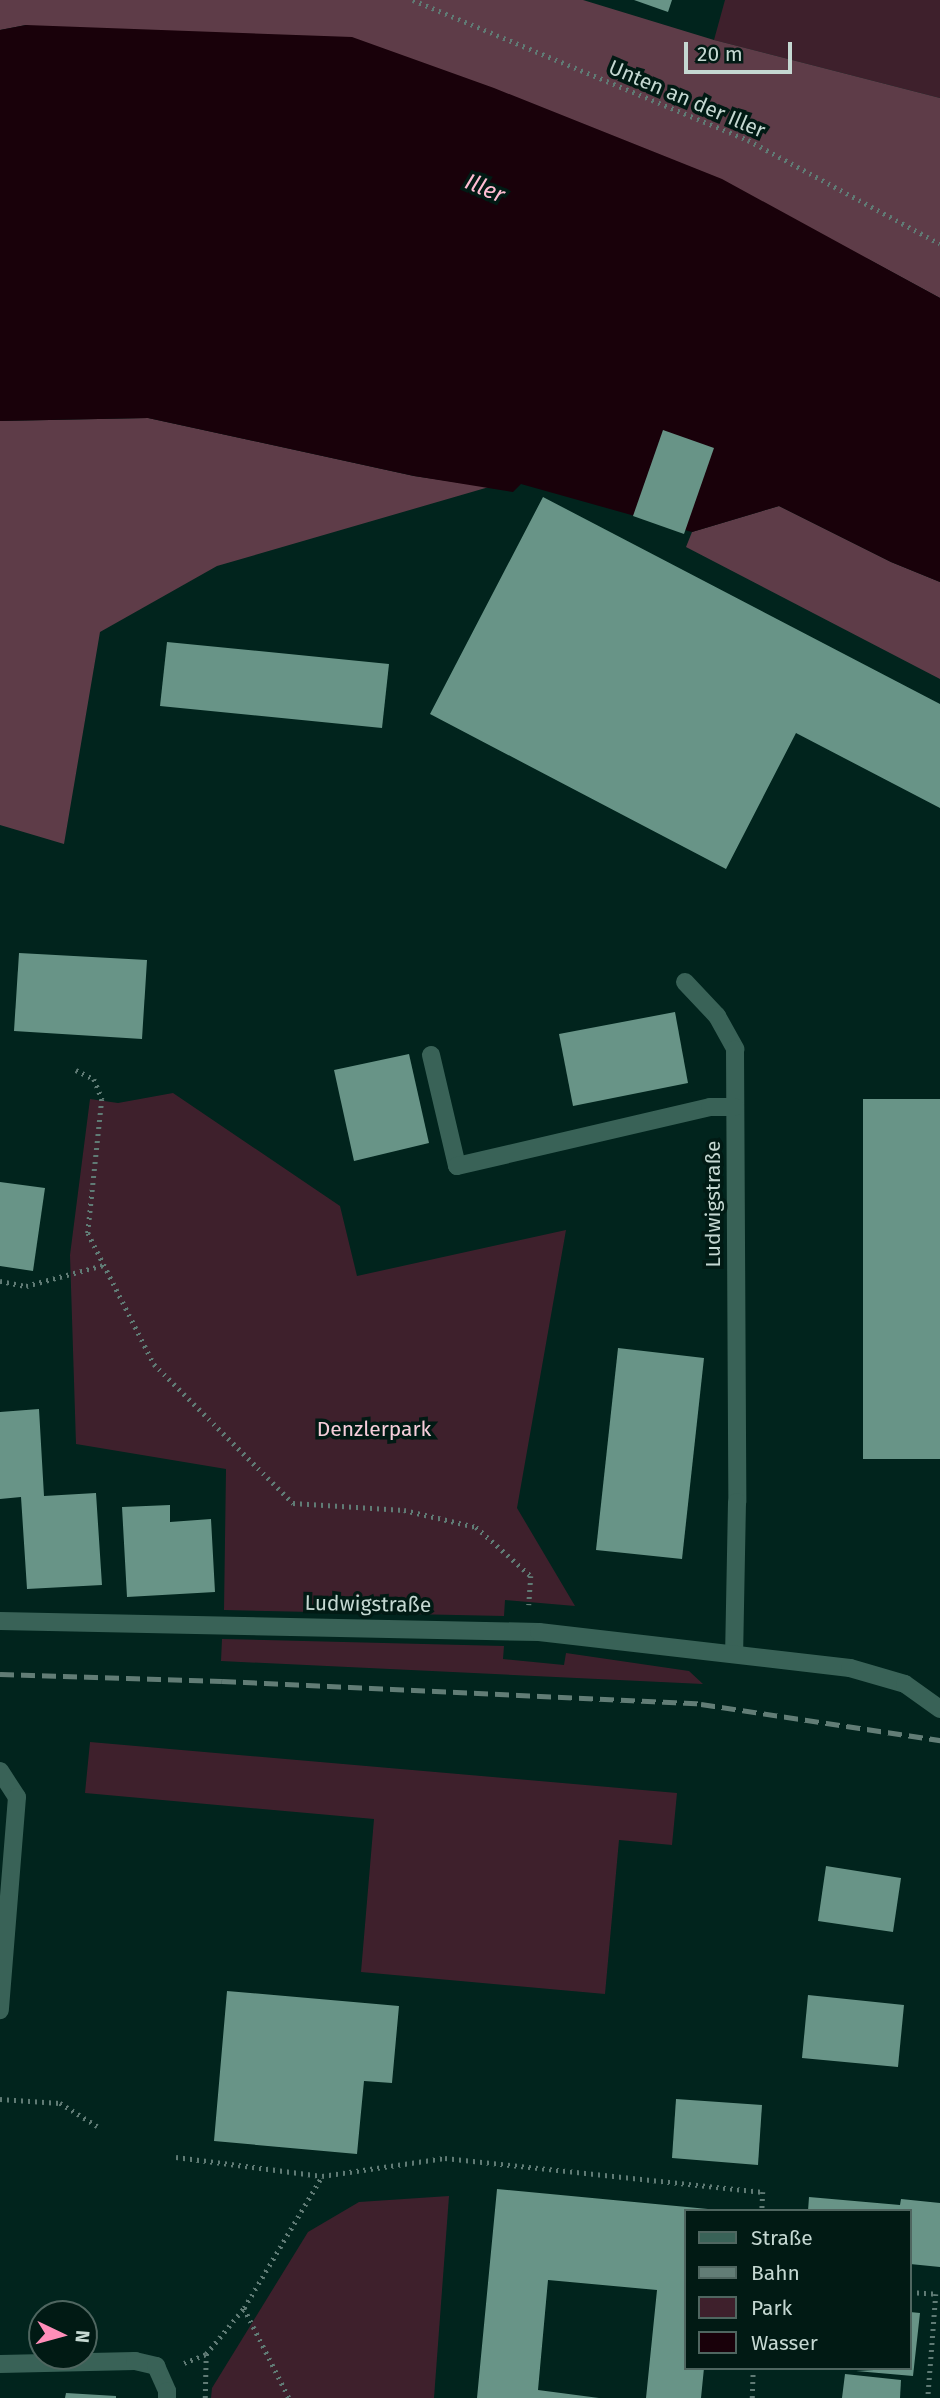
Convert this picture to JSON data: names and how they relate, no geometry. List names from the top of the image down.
{
  "streets": {
    "street": ["Ludwigstraße"],
    "path": ["Unten an der Iller"]
  },
  "water": ["Iller"],
  "parks": ["Denzlerpark"],
  "legend": [
    "Straße",
    "Bahn",
    "Park",
    "Wasser"
  ],
  "scale_bar": "20 m",
  "north": "right"
}
